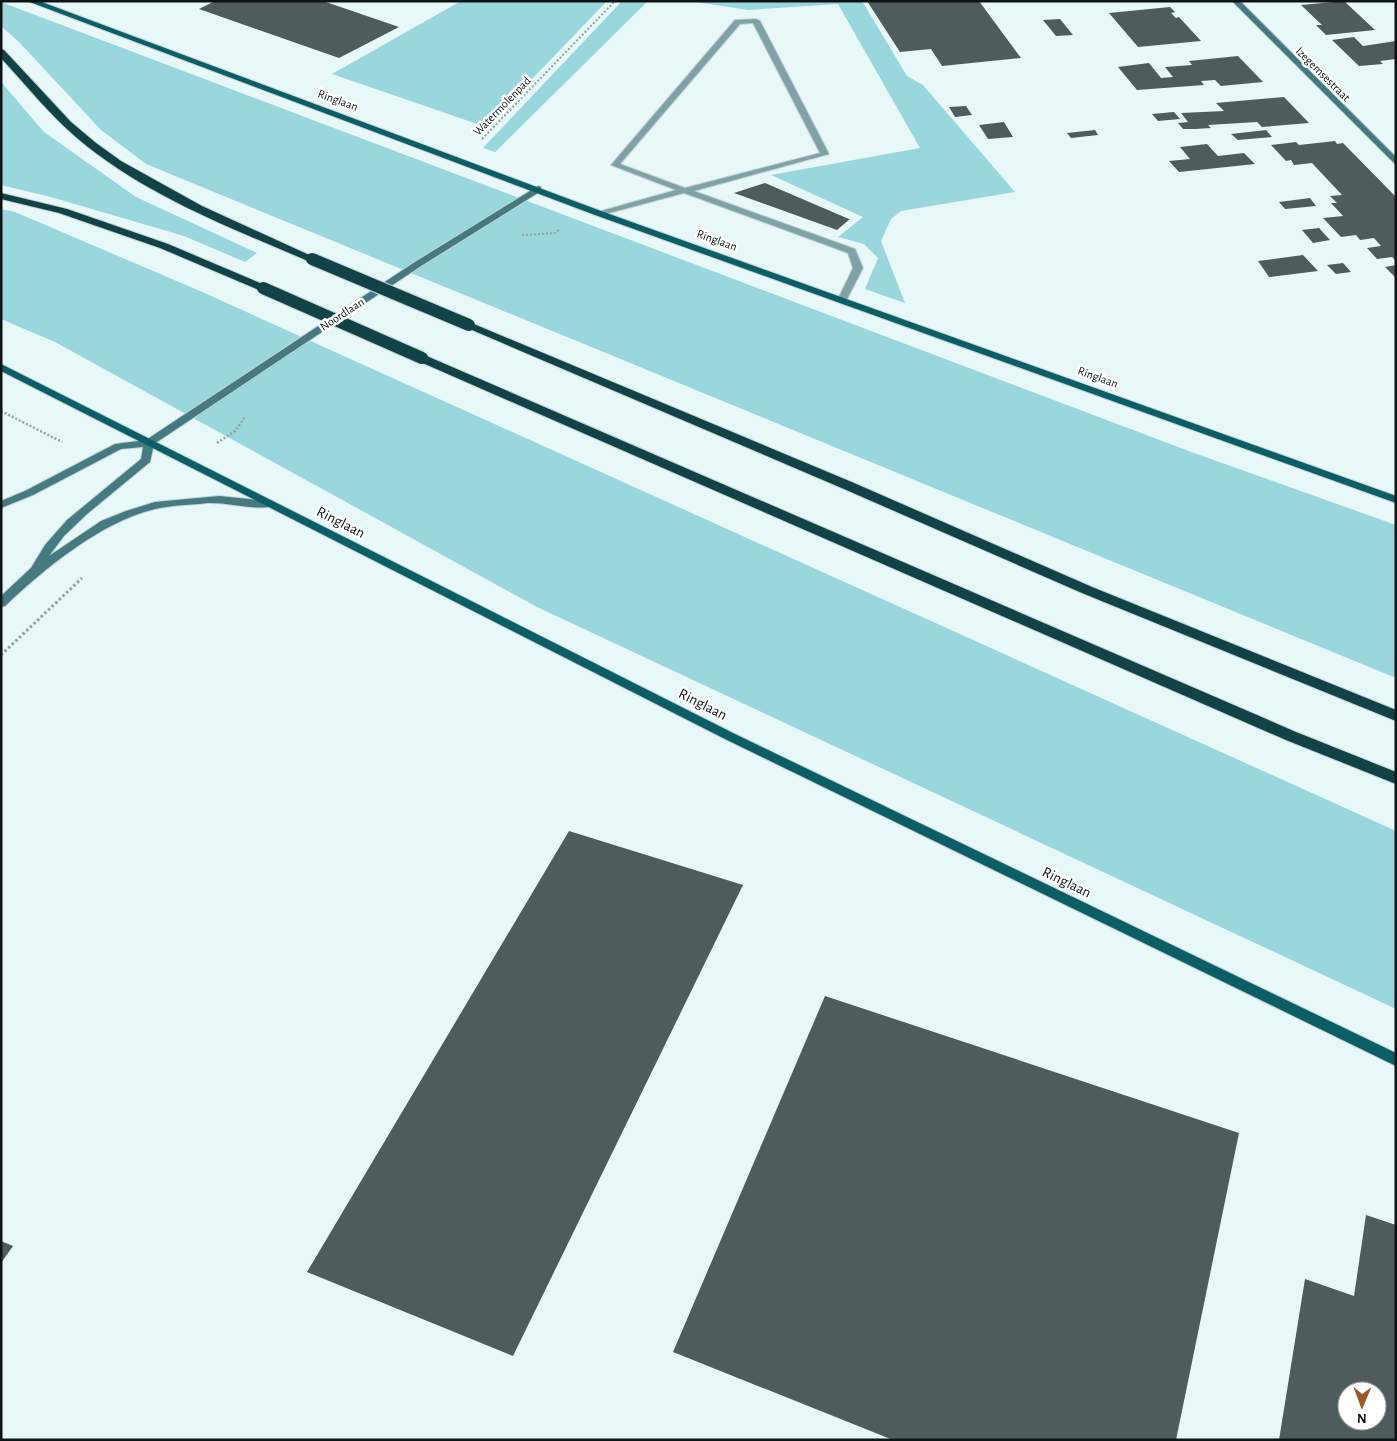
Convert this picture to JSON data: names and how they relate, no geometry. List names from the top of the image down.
{
  "streets": {
    "main road": ["Ringlaan"],
    "street": ["Izegemsestraat", "Noordlaan"],
    "path": ["Watermolenpad"]
  },
  "crossings": [
    ["Ringlaan", "Noordlaan"]
  ],
  "north": "bottom"
}
